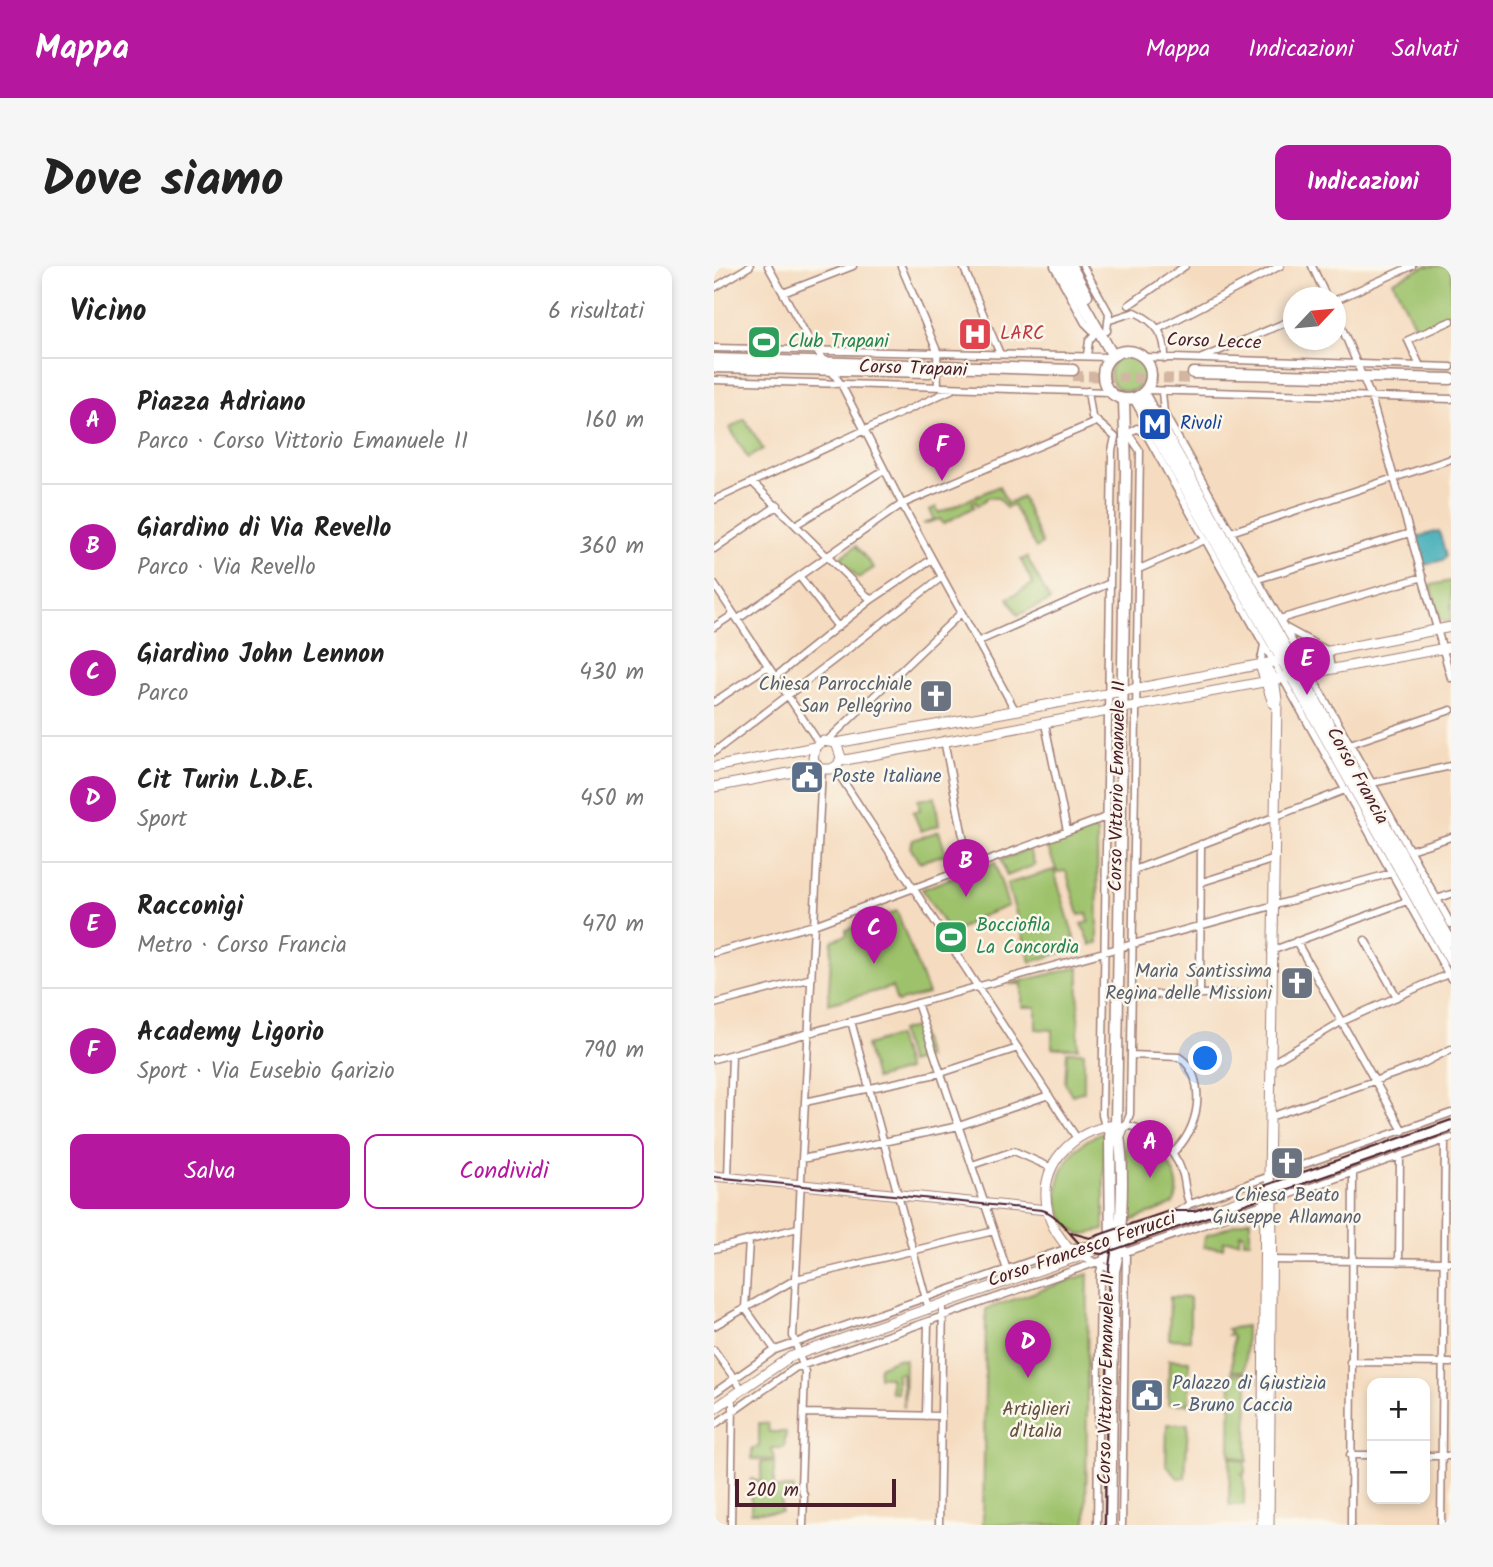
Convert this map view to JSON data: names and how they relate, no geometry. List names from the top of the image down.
{
  "streets": {
    "main road": [
      "Corso Lecce",
      "Corso Trapani",
      "Corso Francia",
      "Corso Vittorio Emanuele II"
    ],
    "street": ["Corso Francesco Ferrucci"]
  },
  "crossings": [
    ["Corso Lecce", "Corso Trapani"],
    ["Corso Lecce", "Corso Francia"],
    ["Corso Lecce", "Corso Vittorio Emanuele II"],
    ["Corso Trapani", "Corso Francia"],
    ["Corso Trapani", "Corso Vittorio Emanuele II"],
    ["Corso Francia", "Corso Vittorio Emanuele II"],
    ["Corso Vittorio Emanuele II", "Corso Francesco Ferrucci"]
  ],
  "parks": ["Artiglieri d'Italia"],
  "places": {
    "hospital": ["LARC"],
    "sports": ["Club Trapani", "Bocciofila La Concordia"],
    "metro station": ["Rivoli"],
    "church": ["Chiesa Parrocchiale San Pellegrino", "Maria Santissima Regina delle Missioni", "Chiesa Beato Giuseppe Allamano"],
    "public building": ["Poste Italiane", "Palazzo di Giustizia - Bruno Caccia"]
  },
  "scale_bar": "200 m",
  "north": "top right",
  "page": {
    "header": "Mappa",
    "nav": ["Mappa", "Indicazioni", "Salvati"],
    "title": "Dove siamo",
    "buttons": [
      "Indicazioni",
      ["Salva", "Condividi"]
    ],
    "heading": ["Vicino", "6 risultati"],
    "list": [
      {
        "mark": "A",
        "name": "Piazza Adriano",
        "note": "Parco · Corso Vittorio Emanuele II",
        "value": "160 m"
      },
      {
        "mark": "B",
        "name": "Giardino di Via Revello",
        "note": "Parco · Via Revello",
        "value": "360 m"
      },
      {
        "mark": "C",
        "name": "Giardino John Lennon",
        "note": "Parco",
        "value": "430 m"
      },
      {
        "mark": "D",
        "name": "Cit Turin L.D.E.",
        "note": "Sport",
        "value": "450 m"
      },
      {
        "mark": "E",
        "name": "Racconigi",
        "note": "Metro · Corso Francia",
        "value": "470 m"
      },
      {
        "mark": "F",
        "name": "Academy Ligorio",
        "note": "Sport · Via Eusebio Garizio",
        "value": "790 m"
      }
    ],
    "pins": [
      "F",
      "E",
      "B",
      "C",
      "A",
      "D"
    ],
    "map_buttons": ["+", "−"],
    "scale": "200 m"
  }
}
